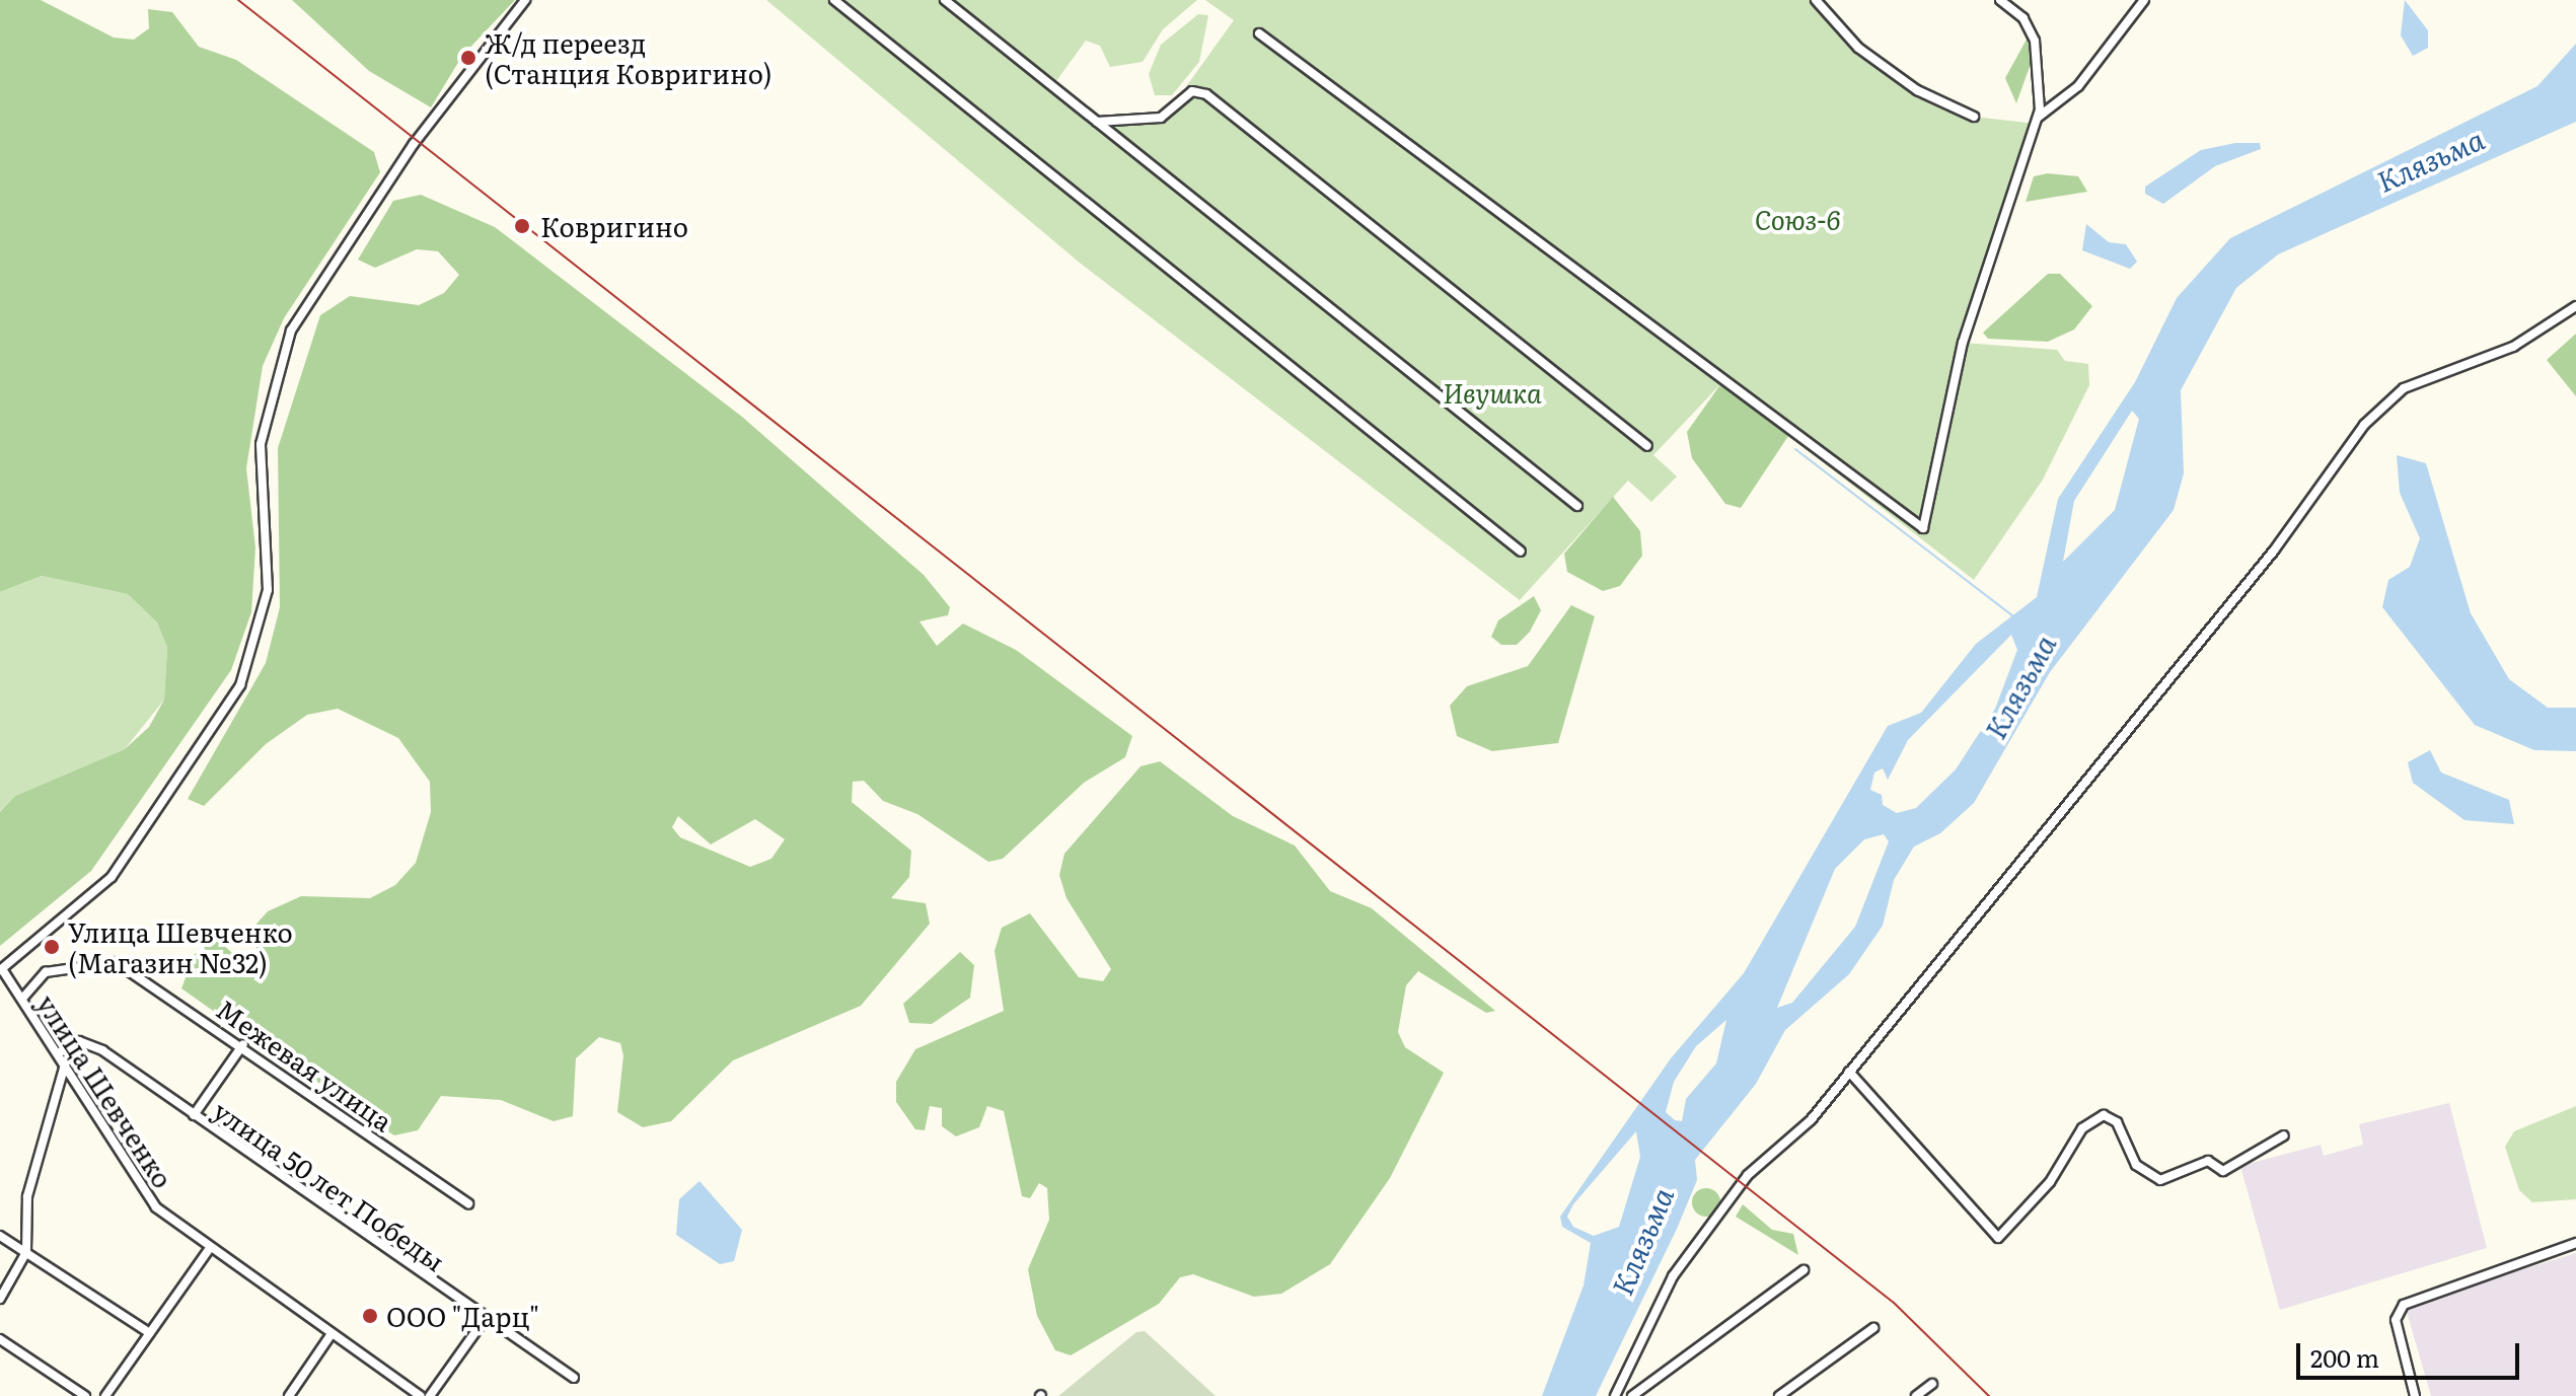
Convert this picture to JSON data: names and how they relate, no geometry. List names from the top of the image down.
{
  "streets": {
    "street": ["Межевая улица", "улица Шевченко", "улица 50 лет Победы"]
  },
  "crossings": [
    ["Межевая улица", "улица Шевченко"],
    ["улица Шевченко", "улица 50 лет Победы"]
  ],
  "water": ["Клязьма"],
  "parks": ["Союз-6", "Ивушка"],
  "places": [
    "Ж/д переезд (Станция Ковригино)",
    "Ковригино",
    "Улица Шевченко (Магазин №32)",
    "ООО \"Дарц\""
  ],
  "scale_bar": "200 m"
}
